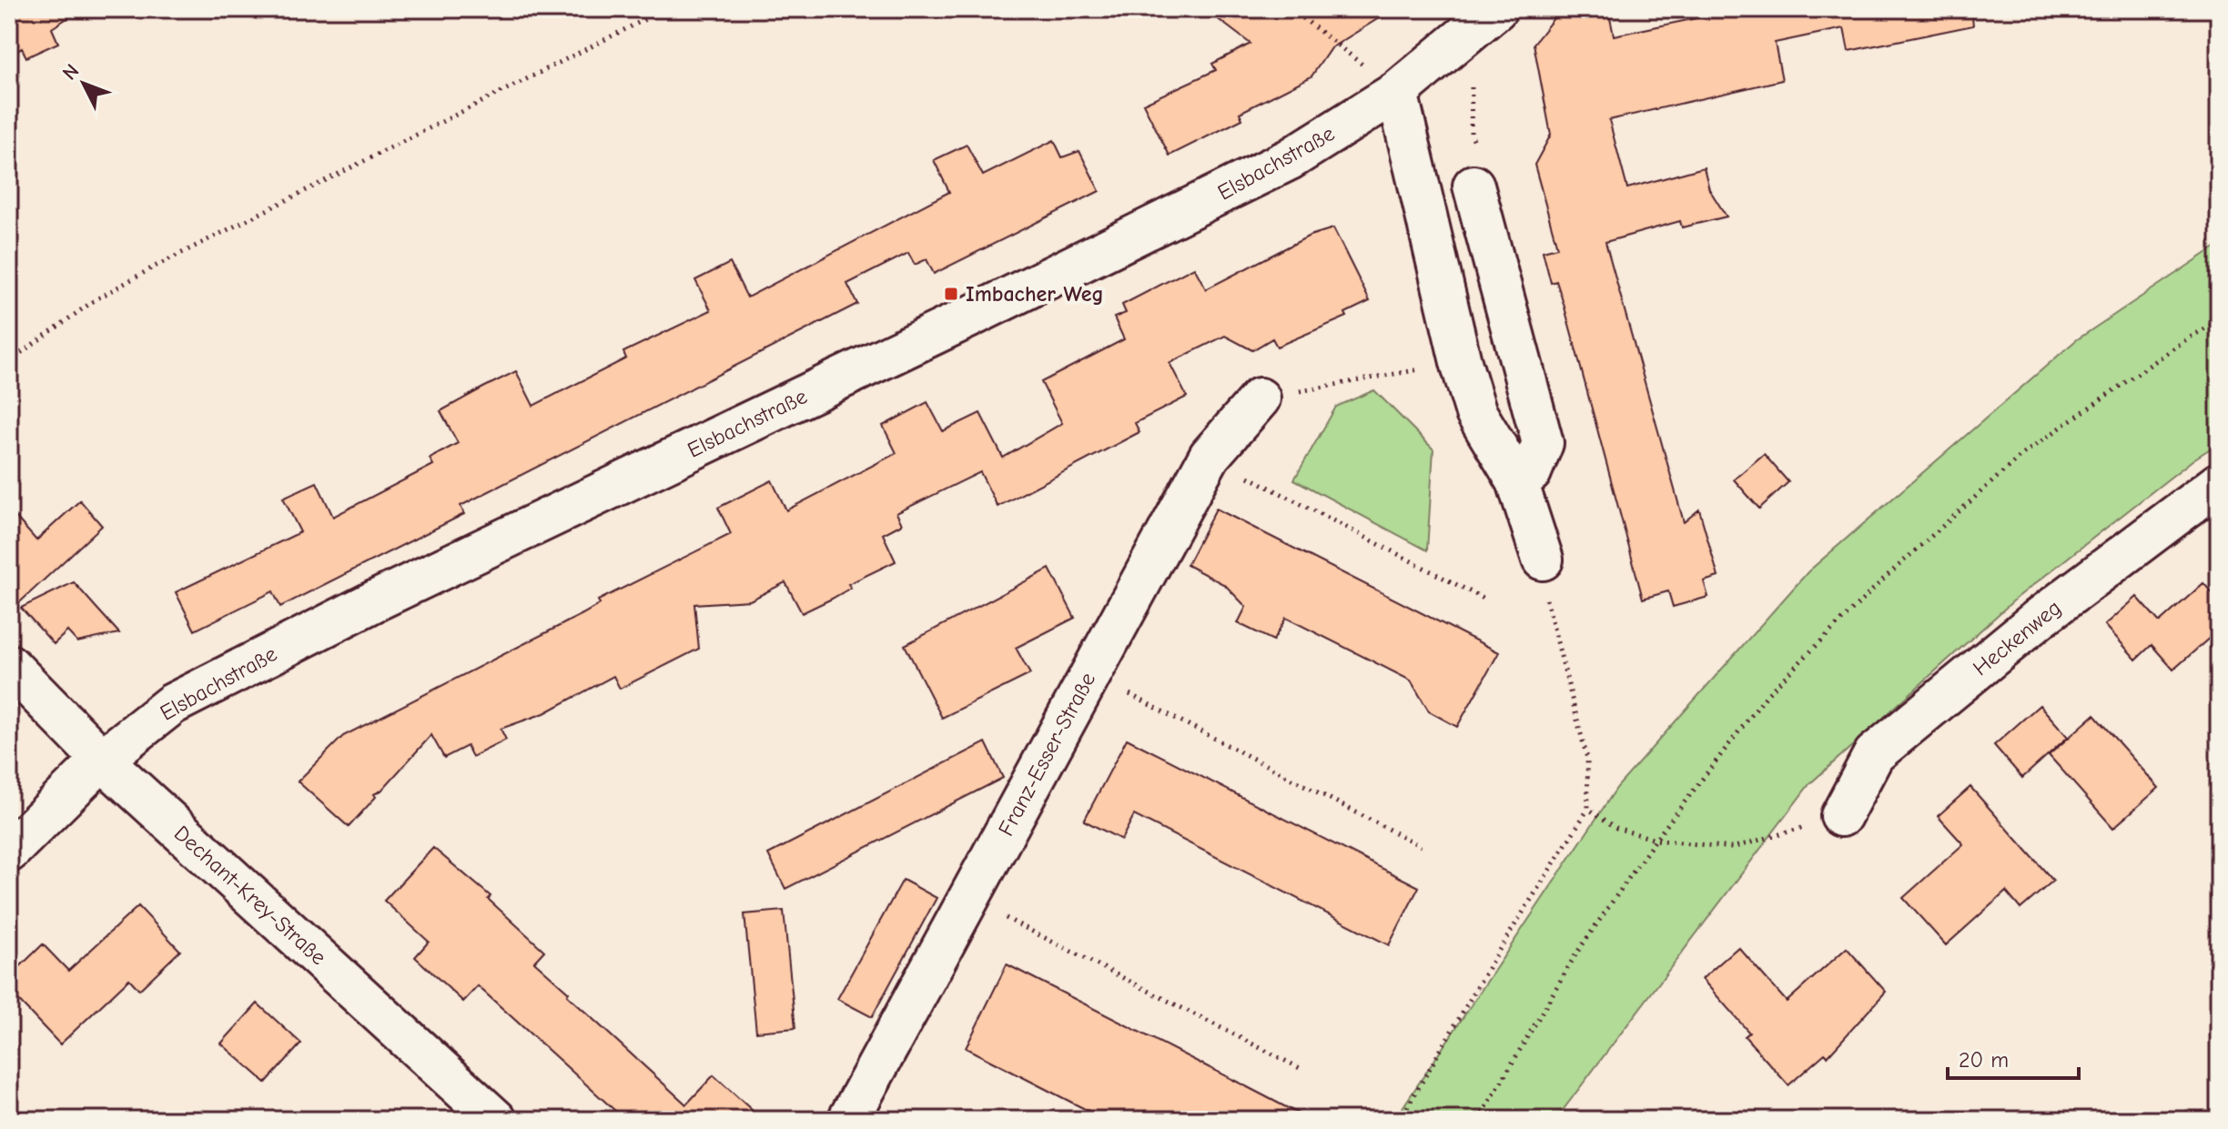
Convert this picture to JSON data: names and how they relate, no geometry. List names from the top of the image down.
{
  "streets": {
    "street": [
      "Elsbachstraße",
      "Heckenweg",
      "Franz-Esser-Straße",
      "Dechant-Krey-Straße"
    ]
  },
  "crossings": [
    ["Elsbachstraße", "Dechant-Krey-Straße"]
  ],
  "places": {
    "transit": ["Imbacher Weg"]
  },
  "scale_bar": "20 m",
  "north": "top left"
}
